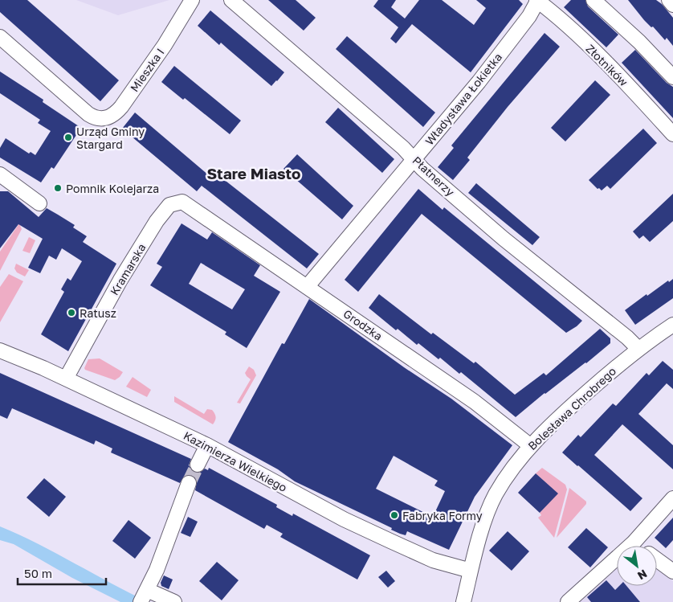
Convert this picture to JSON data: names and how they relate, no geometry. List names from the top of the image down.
{
  "streets": {
    "street": [
      "Złotników",
      "Mieszka I",
      "Władysława Łokietka",
      "Płatnerzy",
      "Kramarska",
      "Grodzka",
      "Bolesława Chrobrego",
      "Kazimierza Wielkiego"
    ]
  },
  "crossings": [
    ["Złotników", "Władysława Łokietka"],
    ["Władysława Łokietka", "Płatnerzy"],
    ["Władysława Łokietka", "Grodzka"],
    ["Płatnerzy", "Bolesława Chrobrego"],
    ["Kramarska", "Grodzka"],
    ["Kramarska", "Kazimierza Wielkiego"],
    ["Grodzka", "Bolesława Chrobrego"],
    ["Bolesława Chrobrego", "Kazimierza Wielkiego"]
  ],
  "districts": ["Stare Miasto"],
  "places": [
    "Urząd Gminy Stargard",
    "Pomnik Kolejarza",
    "Ratusz",
    "Fabryka Formy"
  ],
  "scale_bar": "50 m",
  "north": "bottom right"
}
